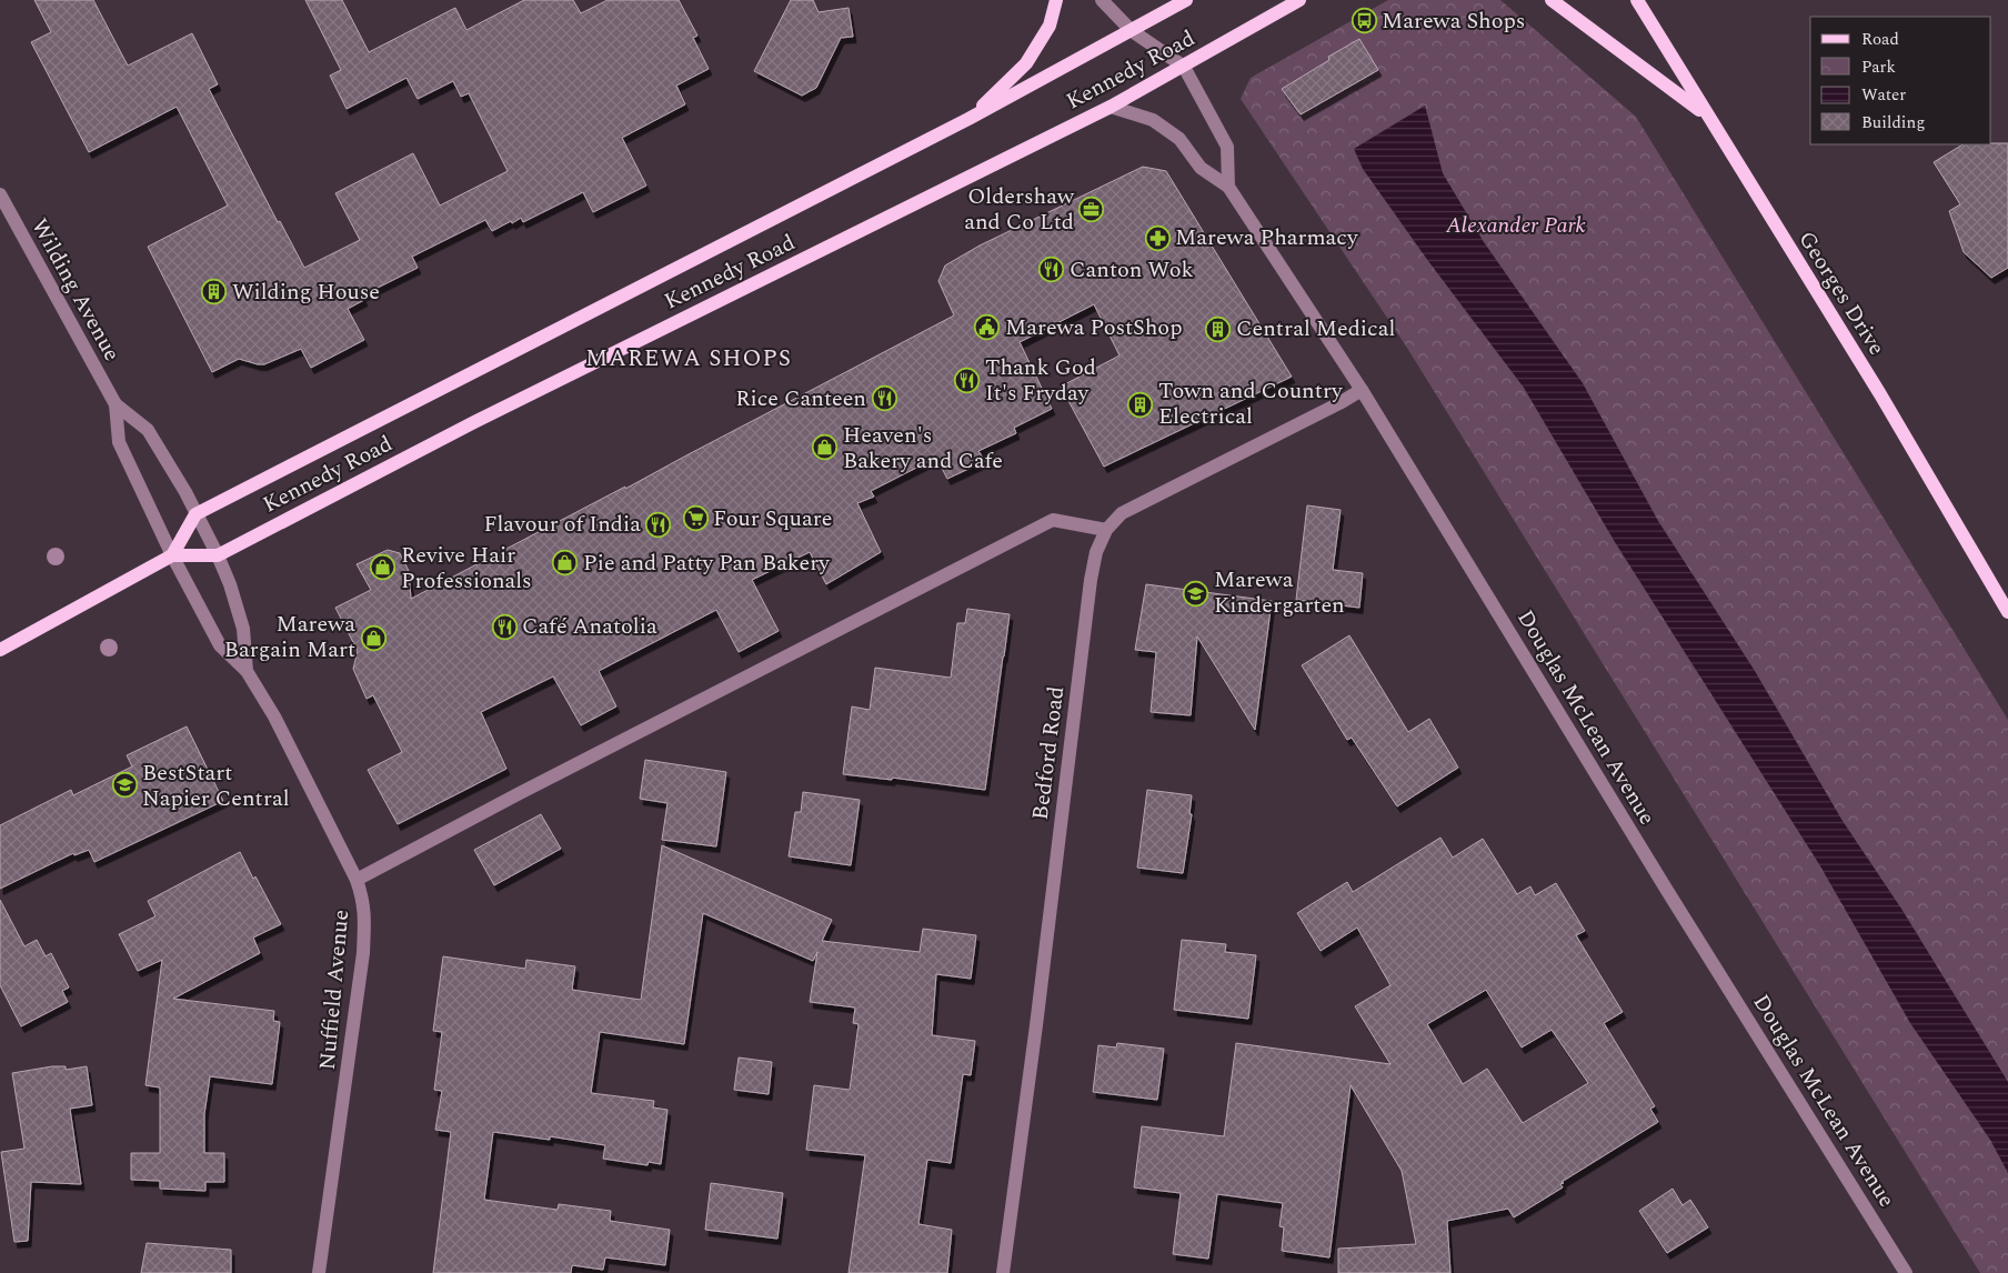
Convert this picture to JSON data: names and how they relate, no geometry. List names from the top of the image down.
{
  "streets": {
    "main road": ["Kennedy Road", "Georges Drive"],
    "street": [
      "Wilding Avenue",
      "Douglas McLean Avenue",
      "Bedford Road",
      "Nuffield Avenue"
    ]
  },
  "crossings": [
    ["Kennedy Road", "Wilding Avenue"],
    ["Kennedy Road", "Douglas McLean Avenue"],
    ["Kennedy Road", "Nuffield Avenue"],
    ["Wilding Avenue", "Nuffield Avenue"],
    ["Douglas McLean Avenue", "Bedford Road"]
  ],
  "districts": ["MAREWA SHOPS"],
  "parks": ["Alexander Park"],
  "places": {
    "bus stop": ["Marewa Shops"],
    "office": ["Oldershaw and Co Ltd"],
    "pharmacy": ["Marewa Pharmacy"],
    "restaurant": [
      "Canton Wok",
      "Thank God It's Fryday",
      "Rice Canteen",
      "Flavour of India",
      "Café Anatolia"
    ],
    "building": ["Wilding House", "Central Medical", "Town and Country Electrical"],
    "public building": ["Marewa PostShop"],
    "shop": [
      "Heaven's Bakery and Cafe",
      "Pie and Patty Pan Bakery",
      "Revive Hair Professionals",
      "Marewa Bargain Mart"
    ],
    "supermarket": ["Four Square"],
    "school or university": ["Marewa Kindergarten", "BestStart Napier Central"]
  },
  "legend": [
    "Road",
    "Park",
    "Water",
    "Building"
  ]
}
